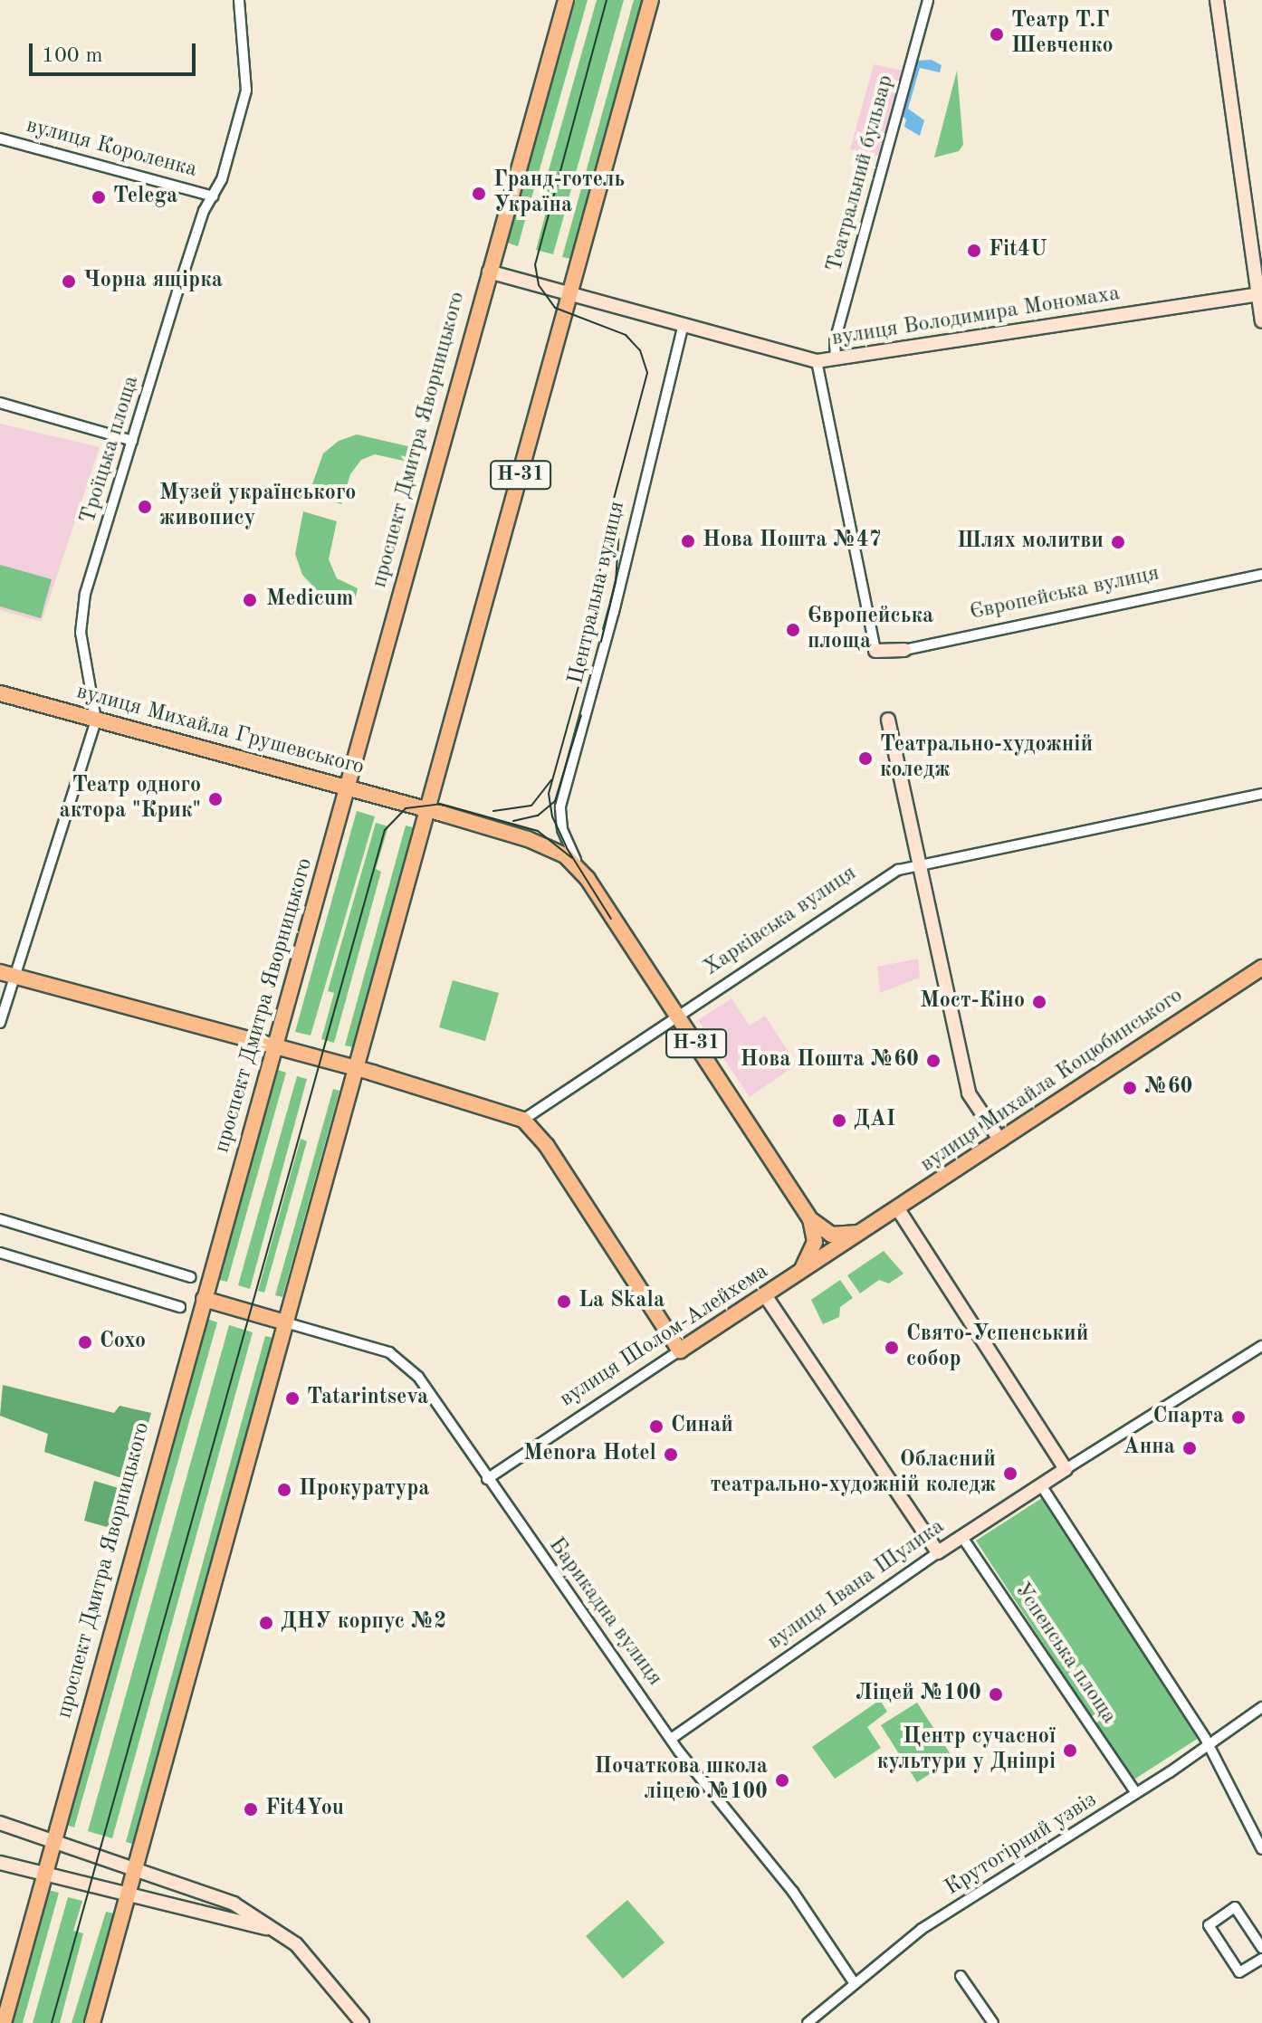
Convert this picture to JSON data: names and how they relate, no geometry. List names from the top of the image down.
{
  "streets": {
    "main road": [
      "проспект Дмитра Яворницького",
      "Н-31",
      "вулиця Михайла Грушевського",
      "вулиця Михайла Коцюбинського",
      "вулиця Шолом-Алейхема"
    ],
    "street": [
      "вулиця Короленка",
      "Театральний бульвар",
      "вулиця Володимира Мономаха",
      "Троїцька площа",
      "Центральна вулиця",
      "Європейська вулиця",
      "Харківська вулиця",
      "вулиця Івана Шулика",
      "Барикадна вулиця",
      "Успенська площа",
      "Крутогірний узвіз"
    ]
  },
  "crossings": [
    ["вулиця Короленка", "Троїцька площа"],
    ["Театральний бульвар", "вулиця Володимира Мономаха"],
    ["вулиця Володимира Мономаха", "Н-31"],
    ["вулиця Володимира Мономаха", "Центральна вулиця"],
    ["проспект Дмитра Яворницького", "вулиця Михайла Грушевського"],
    ["Троїцька площа", "вулиця Михайла Грушевського"],
    ["Н-31", "Центральна вулиця"],
    ["Н-31", "вулиця Михайла Грушевського"],
    ["Н-31", "Харківська вулиця"],
    ["вулиця Михайла Коцюбинського", "вулиця Шолом-Алейхема"],
    ["вулиця Шолом-Алейхема", "Барикадна вулиця"],
    ["вулиця Івана Шулика", "Барикадна вулиця"],
    ["вулиця Івана Шулика", "Успенська площа"],
    ["Барикадна вулиця", "Крутогірний узвіз"],
    ["Успенська площа", "Крутогірний узвіз"]
  ],
  "places": [
    "Театр Т.Г Шевченко",
    "Гранд-готель Україна",
    "Telega",
    "Fit4U",
    "Чорна ящірка",
    "Музей українського живопису",
    "Нова Пошта №47",
    "Шлях молитви",
    "Medicum",
    "Європейська площа",
    "Театрально-художній коледж",
    "Театр одного актора \"Крик\"",
    "Мост-Кіно",
    "Нова Пошта №60",
    "№60",
    "ДАІ",
    "La Skala",
    "Сохо",
    "Свято-Успенський собор",
    "Tatarintseva",
    "Спарта",
    "Синай",
    "Анна",
    "Menora Hotel",
    "Обласний театрально-художній коледж",
    "Прокуратура",
    "ДНУ корпус №2",
    "Ліцей №100",
    "Центр сучасної культури у Дніпрі",
    "Початкова школа ліцею №100",
    "Fit4You"
  ],
  "scale_bar": "100 m"
}
